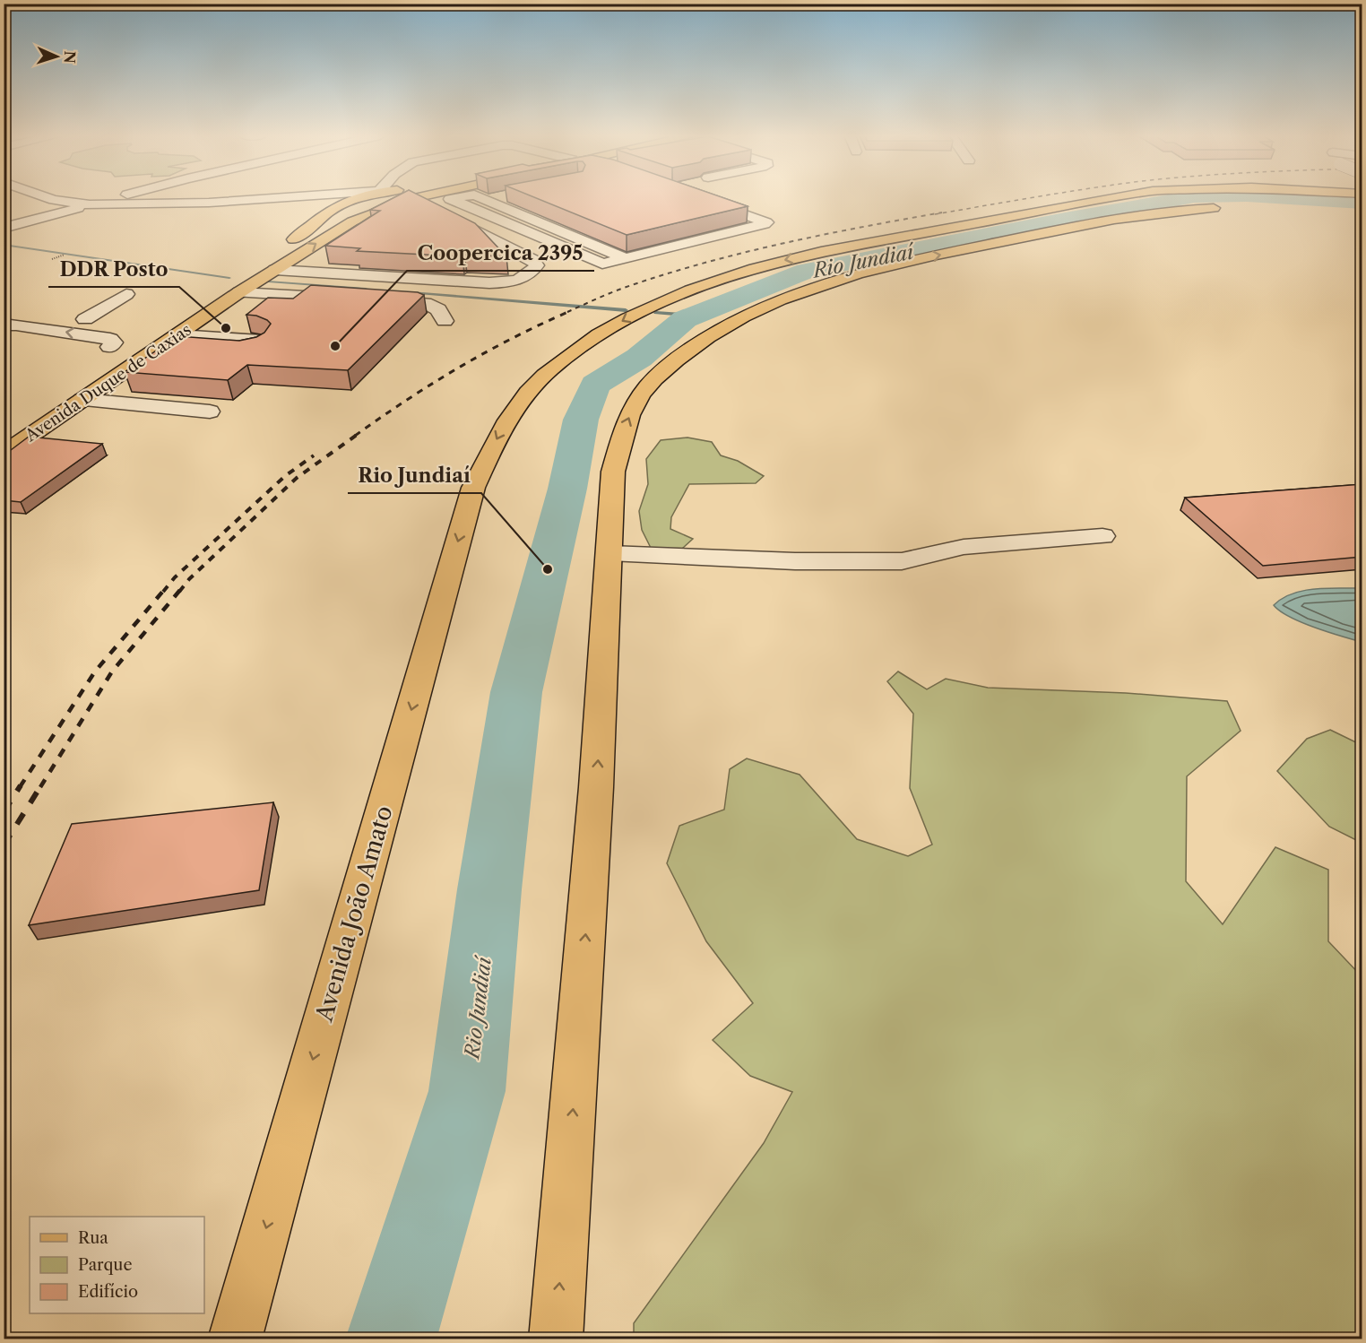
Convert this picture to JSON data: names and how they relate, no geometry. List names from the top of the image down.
{
  "streets": {
    "main road": ["Avenida Duque de Caxias", "Avenida João Amato"]
  },
  "one_way": ["Avenida João Amato"],
  "water": ["Rio Jundiaí"],
  "places": ["DDR Posto", "Coopercica 2395", "Rio Jundiaí"],
  "legend": ["Rua", "Parque", "Edifício"],
  "north": "right"
}
